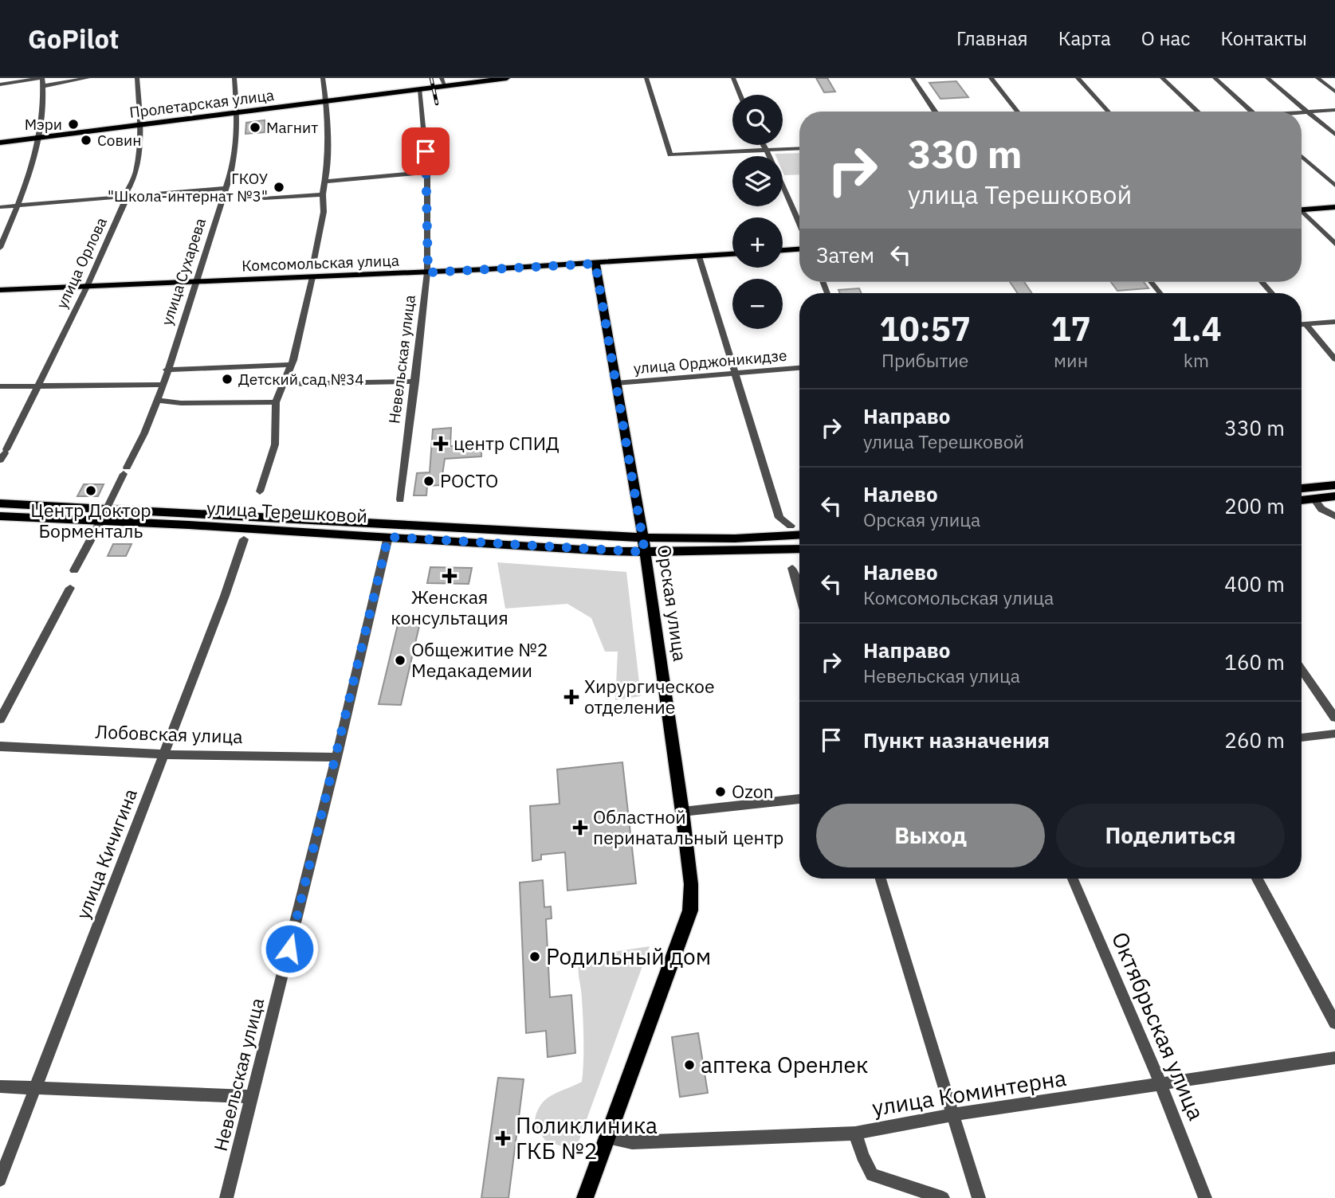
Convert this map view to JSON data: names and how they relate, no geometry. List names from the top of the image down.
{
  "streets": {
    "main road": [
      "Пролетарская улица",
      "Комсомольская улица",
      "улица Терешковой",
      "Орская улица"
    ],
    "street": [
      "улица Орлова",
      "улица Сухарева",
      "Невельская улица",
      "улица Орджоникидзе",
      "Лобовская улица",
      "улица Кичигина",
      "Октябрьская улица",
      "улица Коминтерна"
    ]
  },
  "crossings": [
    ["Пролетарская улица", "улица Орлова"],
    ["Пролетарская улица", "улица Сухарева"],
    ["Пролетарская улица", "Невельская улица"],
    ["улица Орлова", "Комсомольская улица"],
    ["Комсомольская улица", "улица Сухарева"],
    ["Комсомольская улица", "Невельская улица"],
    ["Комсомольская улица", "Орская улица"],
    ["улица Сухарева", "улица Терешковой"],
    ["Невельская улица", "улица Терешковой"],
    ["Невельская улица", "Лобовская улица"],
    ["улица Орджоникидзе", "Орская улица"],
    ["улица Терешковой", "Орская улица"],
    ["Орская улица", "улица Коминтерна"],
    ["Лобовская улица", "улица Кичигина"],
    ["Октябрьская улица", "улица Коминтерна"]
  ],
  "places": {
    "other": [
      "Мэри",
      "Магнит",
      "Совин",
      "ГКОУ \"Школа-интернат №3\"",
      "Детский сад №34",
      "РОСТО",
      "Центр Доктор Борменталь",
      "Общежитие №2 Медакадемии",
      "Ozon",
      "Родильный дом",
      "аптека Оренлек"
    ],
    "health": [
      "центр СПИД",
      "Женская консультация",
      "Хирургическое отделение",
      "Областной перинатальный центр",
      "Поликлиника ГКБ №2"
    ]
  },
  "page": {
    "header": "GoPilot",
    "nav": [
      "Главная",
      "Карта",
      "О нас",
      "Контакты"
    ],
    "map_buttons": ["+", "−"],
    "turn": ["330 m", "улица Терешковой"],
    "then": "Затем",
    "eta": [
      "10:57",
      "Прибытие",
      "17",
      "мин",
      "1.4",
      "km"
    ],
    "list": [
      {
        "name": "Направо",
        "note": "улица Терешковой",
        "value": "330 m"
      },
      {
        "name": "Налево",
        "note": "Орская улица",
        "value": "200 m"
      },
      {
        "name": "Налево",
        "note": "Комсомольская улица",
        "value": "400 m"
      },
      {
        "name": "Направо",
        "note": "Невельская улица",
        "value": "160 m"
      },
      {
        "name": "Пункт назначения",
        "value": "260 m"
      }
    ],
    "buttons": ["Выход", "Поделиться"]
  }
}
